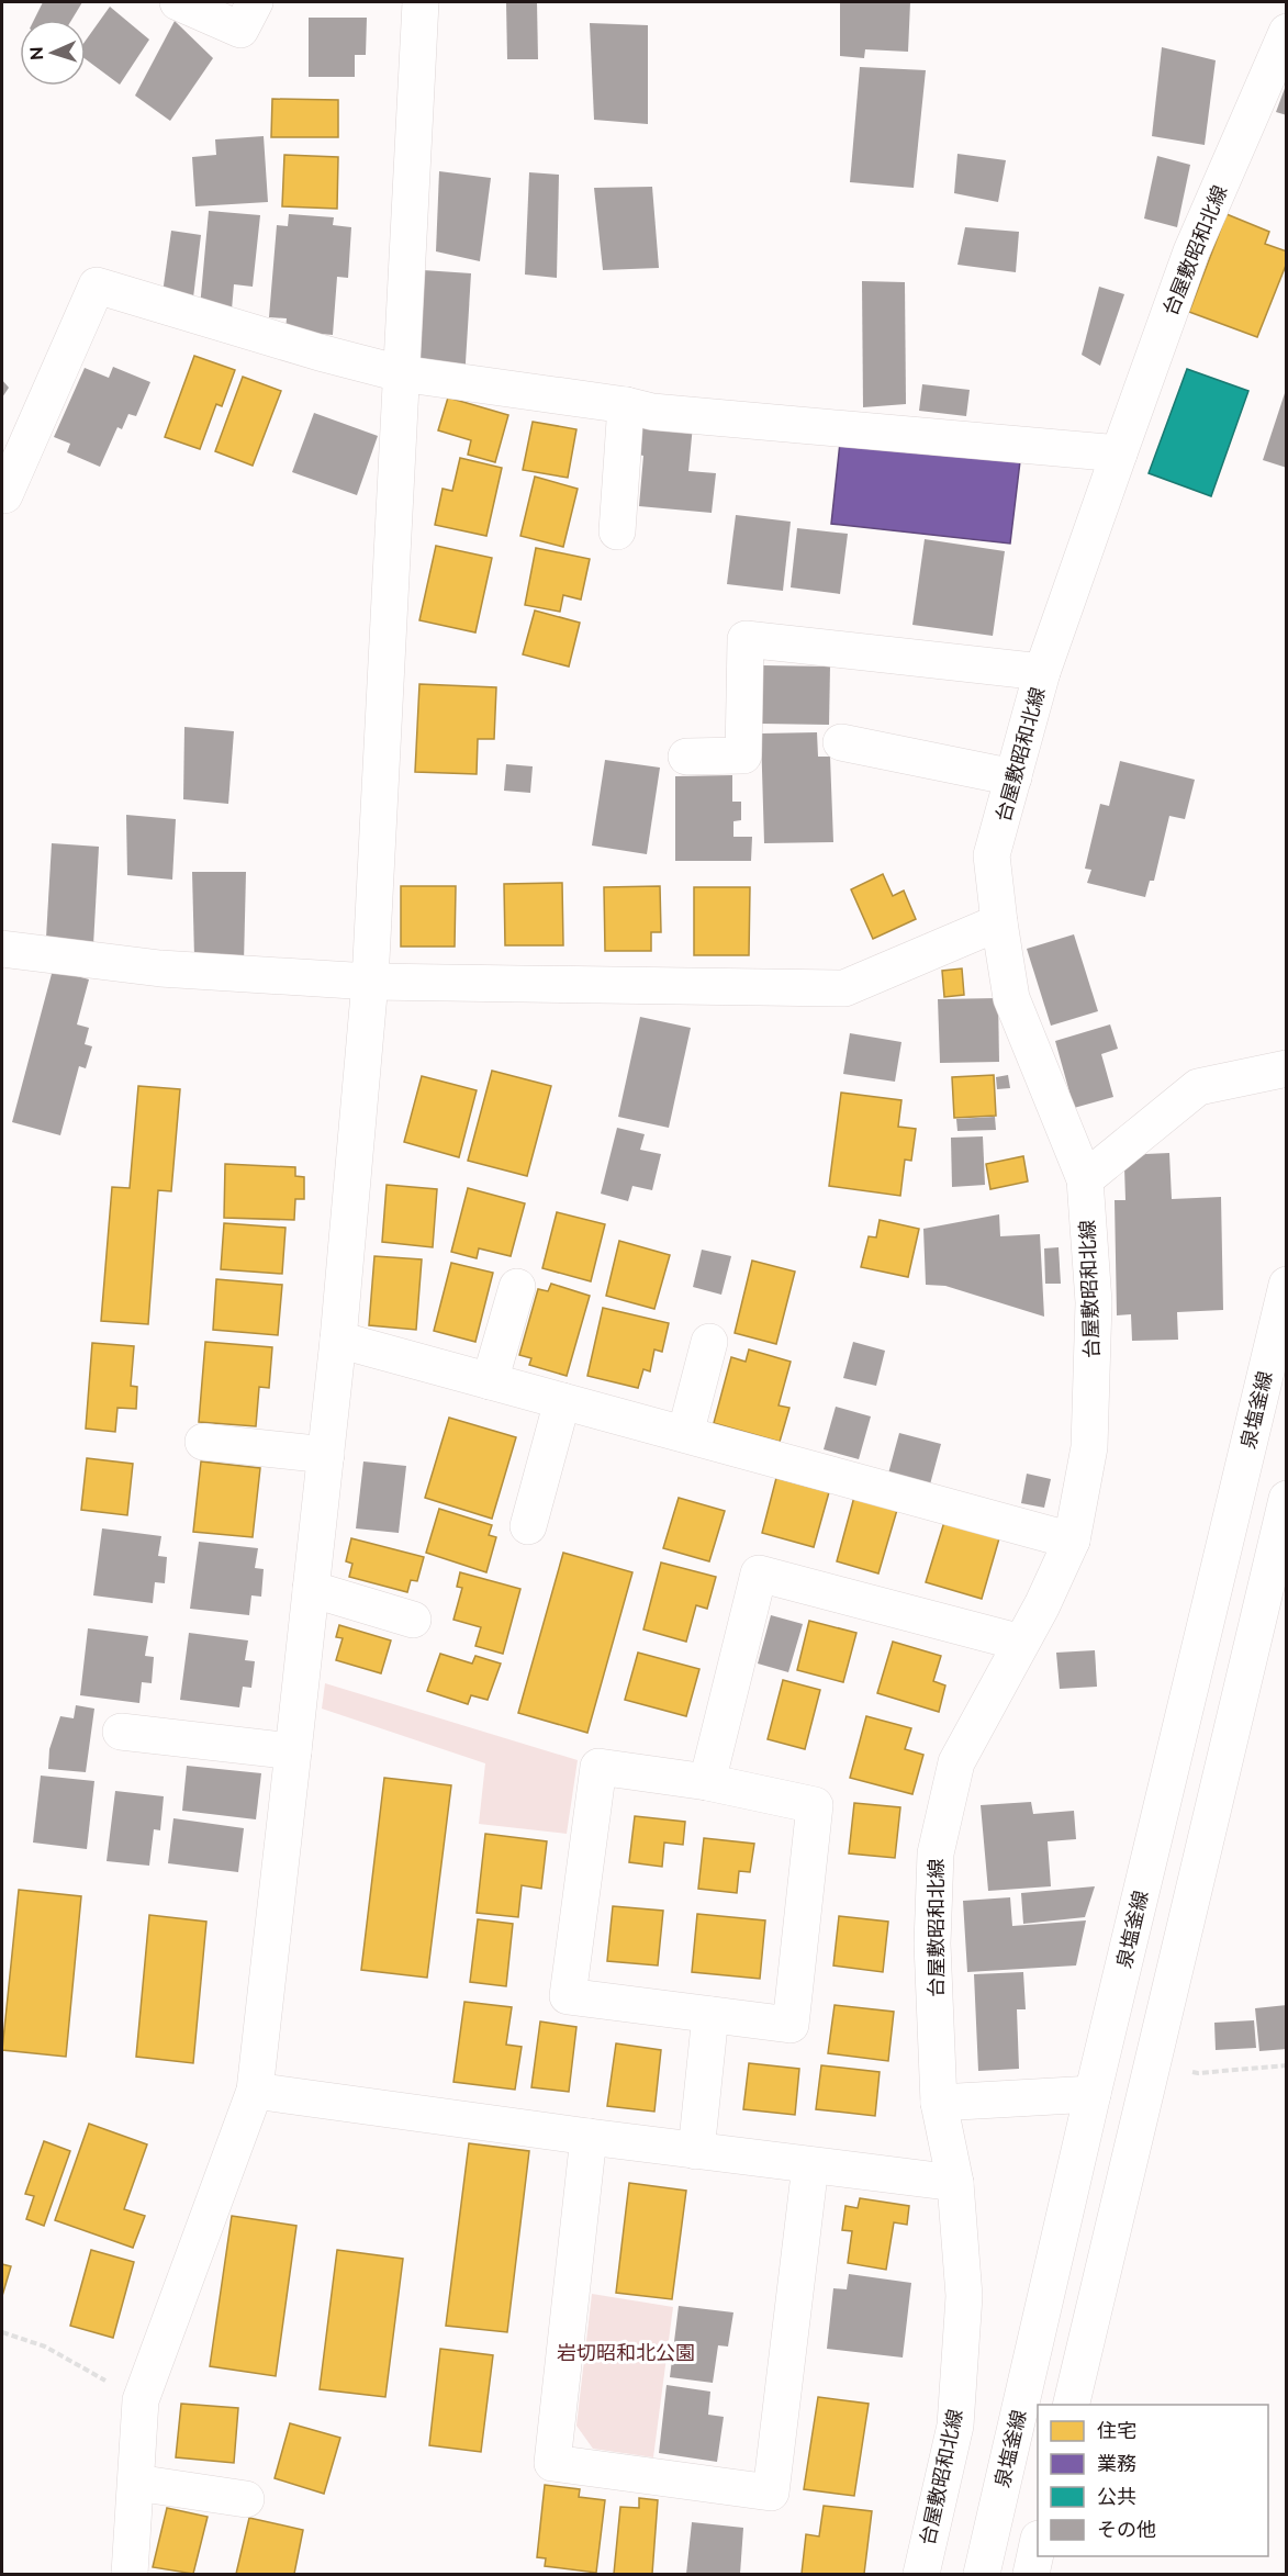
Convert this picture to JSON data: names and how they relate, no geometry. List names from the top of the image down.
{
  "streets": {
    "street": ["台屋敷昭和北線", "泉塩釜線"]
  },
  "parks": ["岩切昭和北公園"],
  "legend": [
    "住宅",
    "業務",
    "公共",
    "その他"
  ],
  "north": "left"
}
